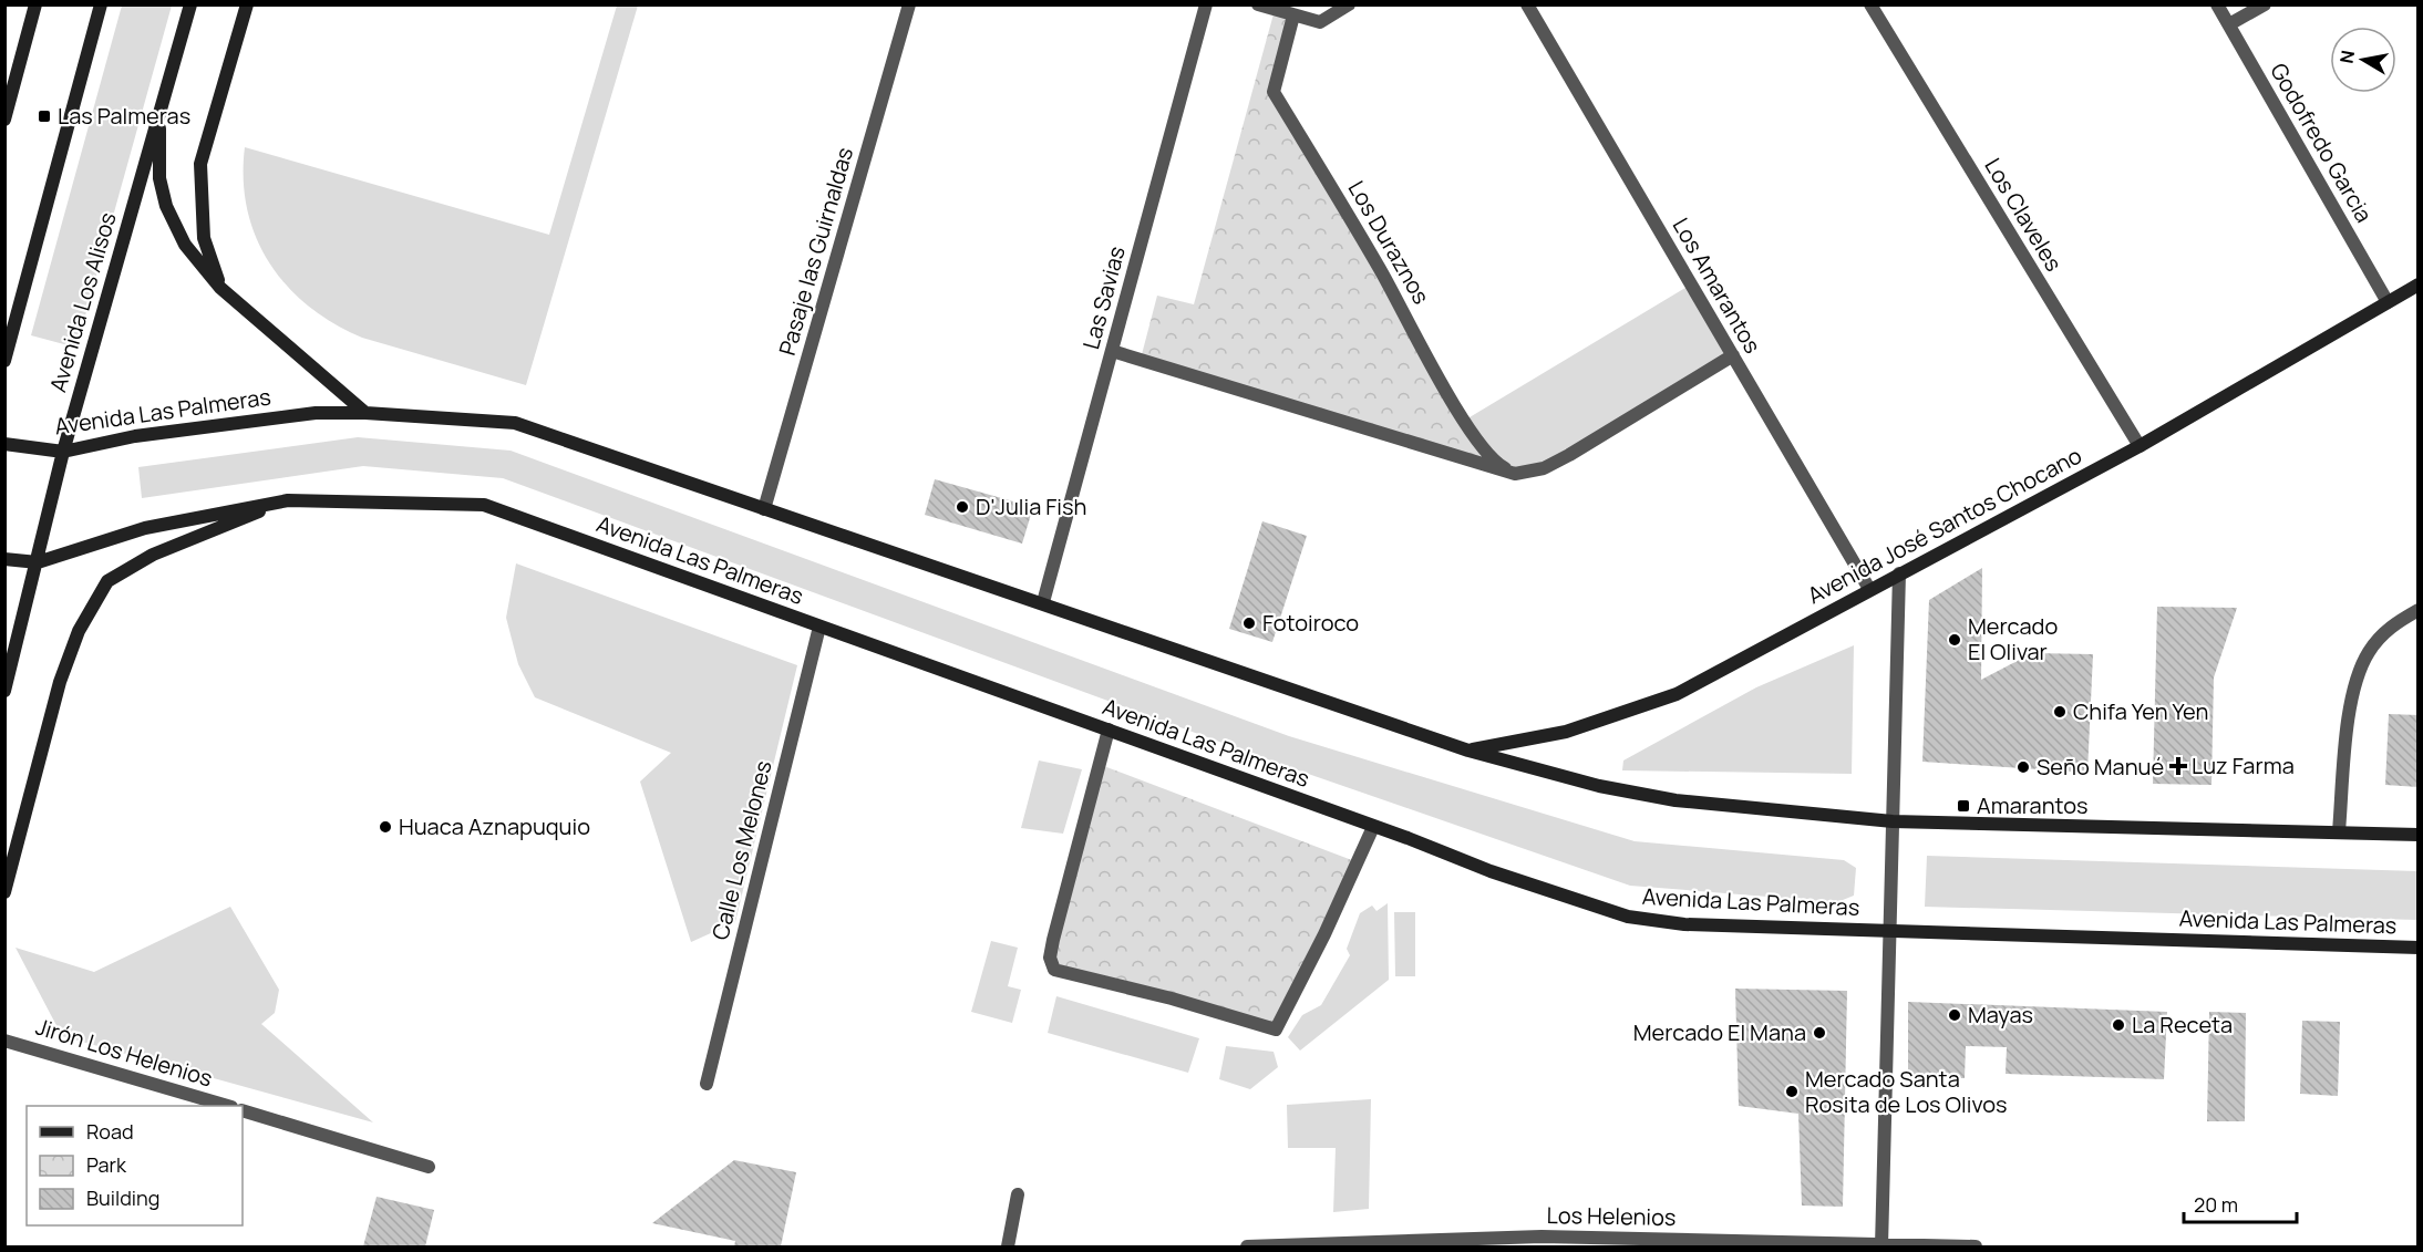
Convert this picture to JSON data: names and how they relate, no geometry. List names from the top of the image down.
{
  "streets": {
    "main road": ["Avenida Los Alisos", "Avenida Las Palmeras", "Avenida José Santos Chocano"],
    "street": [
      "Godofredo Garcia",
      "Los Claveles",
      "Los Duraznos",
      "Pasaje las Guirnaldas",
      "Los Amarantos",
      "Las Savias",
      "Calle Los Melones",
      "Jirón Los Helenios",
      "Los Helenios"
    ]
  },
  "crossings": [
    ["Godofredo Garcia", "Avenida José Santos Chocano"],
    ["Los Claveles", "Avenida José Santos Chocano"],
    ["Pasaje las Guirnaldas", "Avenida Las Palmeras"],
    ["Los Amarantos", "Avenida José Santos Chocano"],
    ["Las Savias", "Avenida Las Palmeras"],
    ["Avenida Los Alisos", "Avenida Las Palmeras"],
    ["Avenida Las Palmeras", "Avenida José Santos Chocano"],
    ["Avenida Las Palmeras", "Calle Los Melones"]
  ],
  "places": {
    "transit": ["Las Palmeras", "Amarantos"],
    "other": [
      "D'Julia Fish",
      "Fotoiroco",
      "Mercado El Olivar",
      "Chifa Yen Yen",
      "Seño Manué",
      "Huaca Aznapuquio",
      "Mayas",
      "La Receta",
      "Mercado El Mana",
      "Mercado Santa Rosita de Los Olivos"
    ],
    "health": ["Luz Farma"]
  },
  "legend": ["Road", "Park", "Building"],
  "scale_bar": "20 m",
  "north": "left"
}
